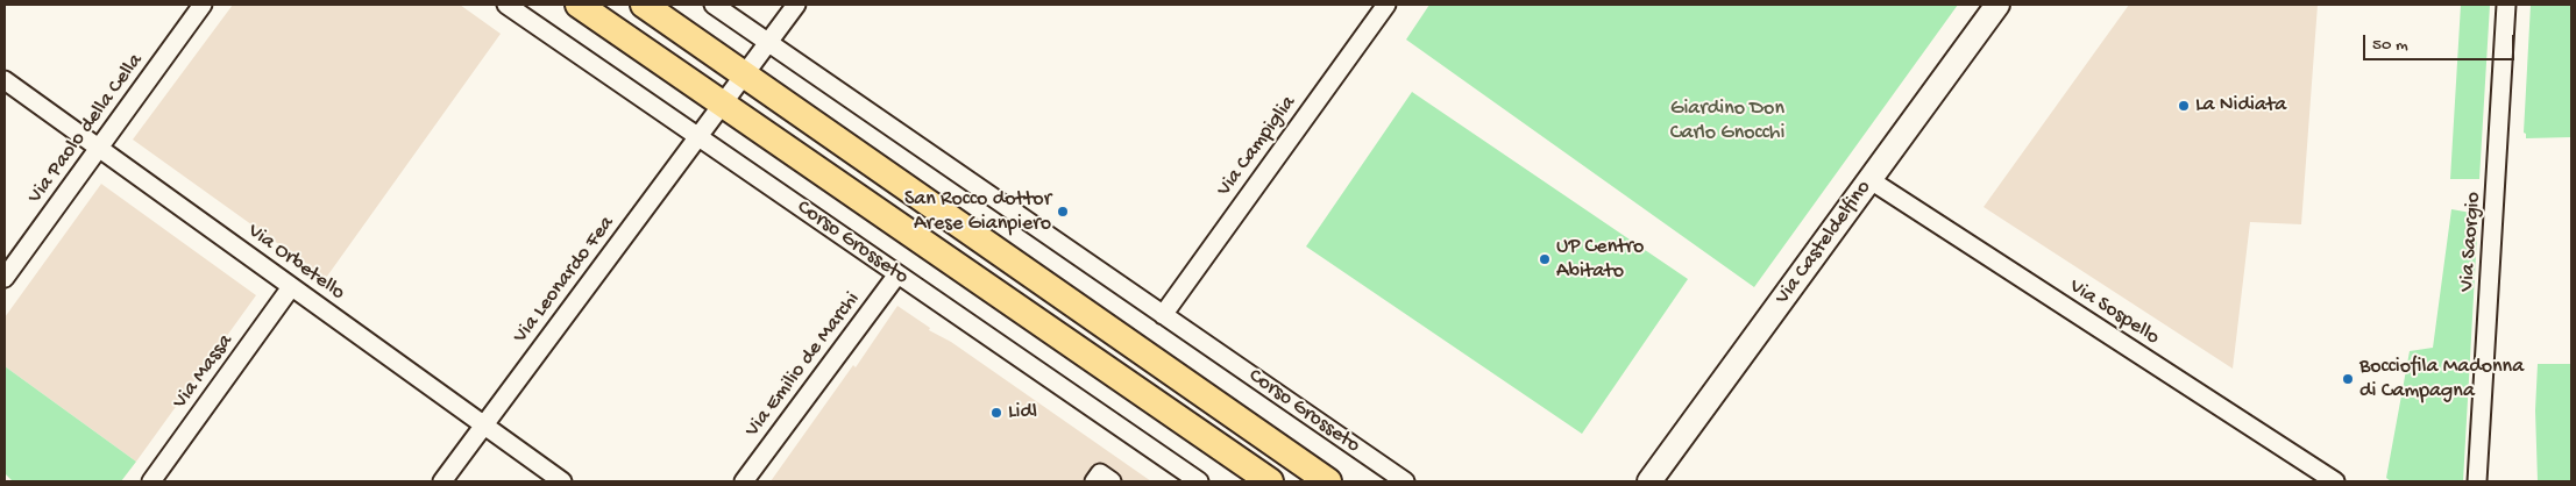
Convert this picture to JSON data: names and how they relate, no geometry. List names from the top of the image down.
{
  "streets": {
    "main road": ["Corso Grosseto"],
    "street": [
      "Via Paolo della Cella",
      "Via Campiglia",
      "Via Saorgio",
      "Via Casteldelfino",
      "Via Orbetello",
      "Via Leonardo Fea",
      "Via Sospello",
      "Via Emilio de Marchi",
      "Via Massa"
    ]
  },
  "crossings": [
    ["Via Paolo della Cella", "Via Orbetello"],
    ["Via Campiglia", "Corso Grosseto"],
    ["Corso Grosseto", "Via Leonardo Fea"],
    ["Corso Grosseto", "Via Emilio de Marchi"],
    ["Via Casteldelfino", "Via Sospello"],
    ["Via Orbetello", "Via Leonardo Fea"],
    ["Via Orbetello", "Via Massa"]
  ],
  "parks": ["Giardino Don Carlo Gnocchi"],
  "places": [
    "La Nidiata",
    "San Rocco dottor Arese Gianpiero",
    "UP Centro Abitato",
    "Bocciofila Madonna di Campagna",
    "Lidl"
  ],
  "scale_bar": "50 m"
}
